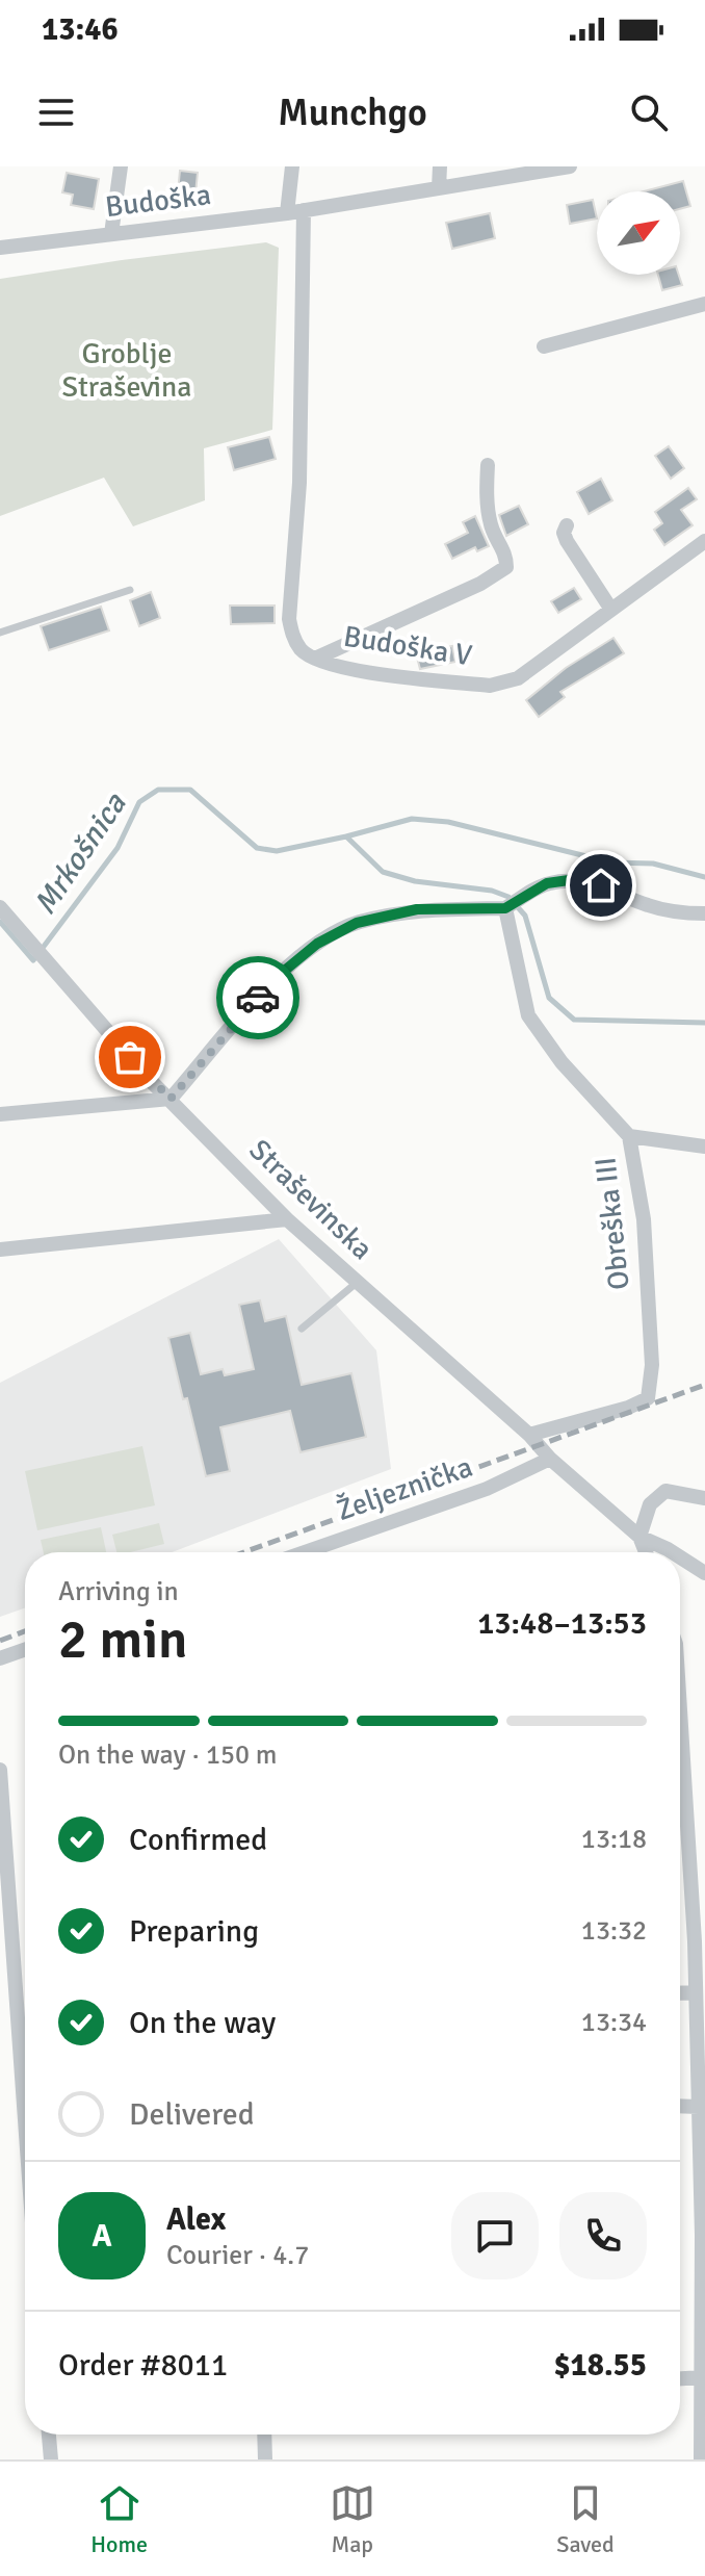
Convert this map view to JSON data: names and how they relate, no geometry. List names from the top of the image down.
{
  "streets": {
    "street": [
      "Budoška",
      "Budoška V",
      "Straševinska",
      "Obreška III",
      "Željeznička"
    ]
  },
  "crossings": [
    ["Budoška", "Budoška V"],
    ["Straševinska", "Obreška III"],
    ["Straševinska", "Željeznička"]
  ],
  "water": ["Mrkošnica"],
  "parks": ["Groblje Straševina"],
  "north": "top right",
  "page": {
    "status": "13:46",
    "header": "Munchgo",
    "heading": ["2 min", "Arriving in", "13:48–13:53"],
    "panel": [
      "Alex",
      "Courier · 4.7",
      "Order #8011",
      "$18.55"
    ],
    "bar": "On the way · 150 m",
    "list": [
      ["Confirmed", "13:18"],
      ["Preparing", "13:32"],
      ["On the way", "13:34"],
      "Delivered"
    ],
    "round": "A",
    "tabs": ["Home", "Map", "Saved"]
  }
}
